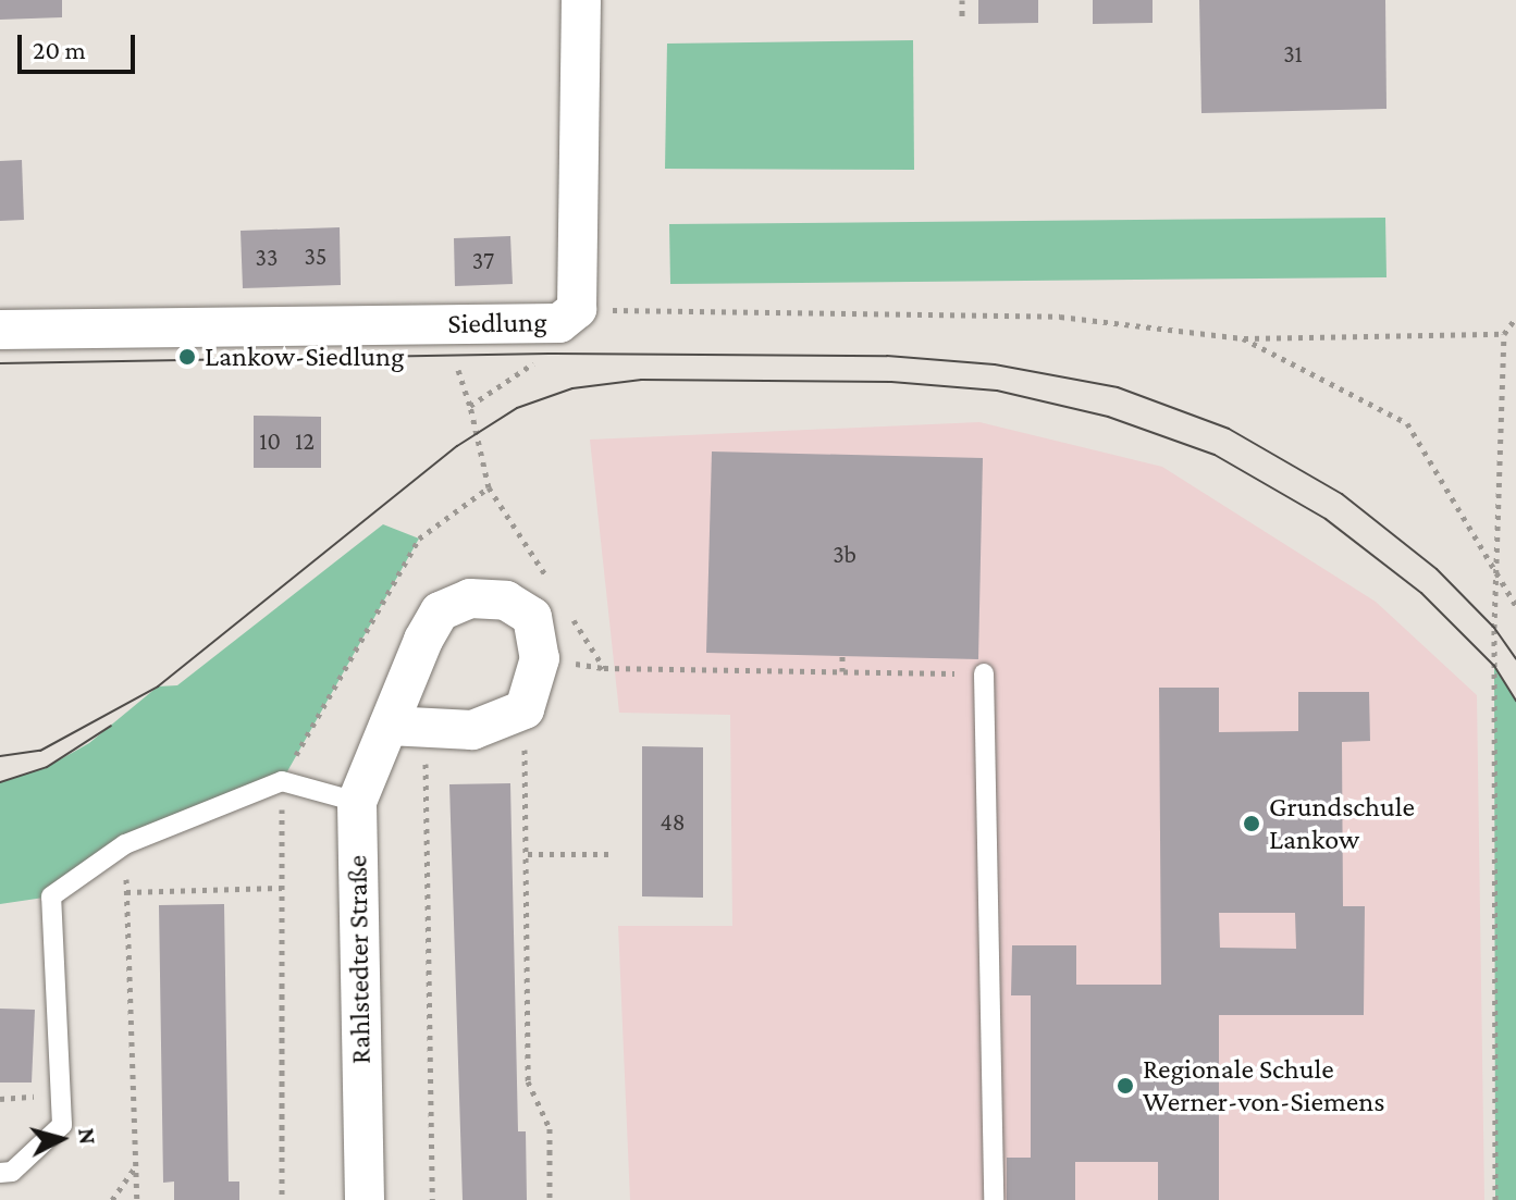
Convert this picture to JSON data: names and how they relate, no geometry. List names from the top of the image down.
{
  "streets": {
    "street": ["Siedlung", "Rahlstedter Straße"]
  },
  "places": ["Lankow-Siedlung", "Grundschule Lankow", "Regionale Schule Werner-von-Siemens"],
  "house_numbers": [
    "31",
    "35",
    "33",
    "37",
    "10",
    "12",
    "3b",
    "48"
  ],
  "scale_bar": "20 m",
  "north": "right"
}
